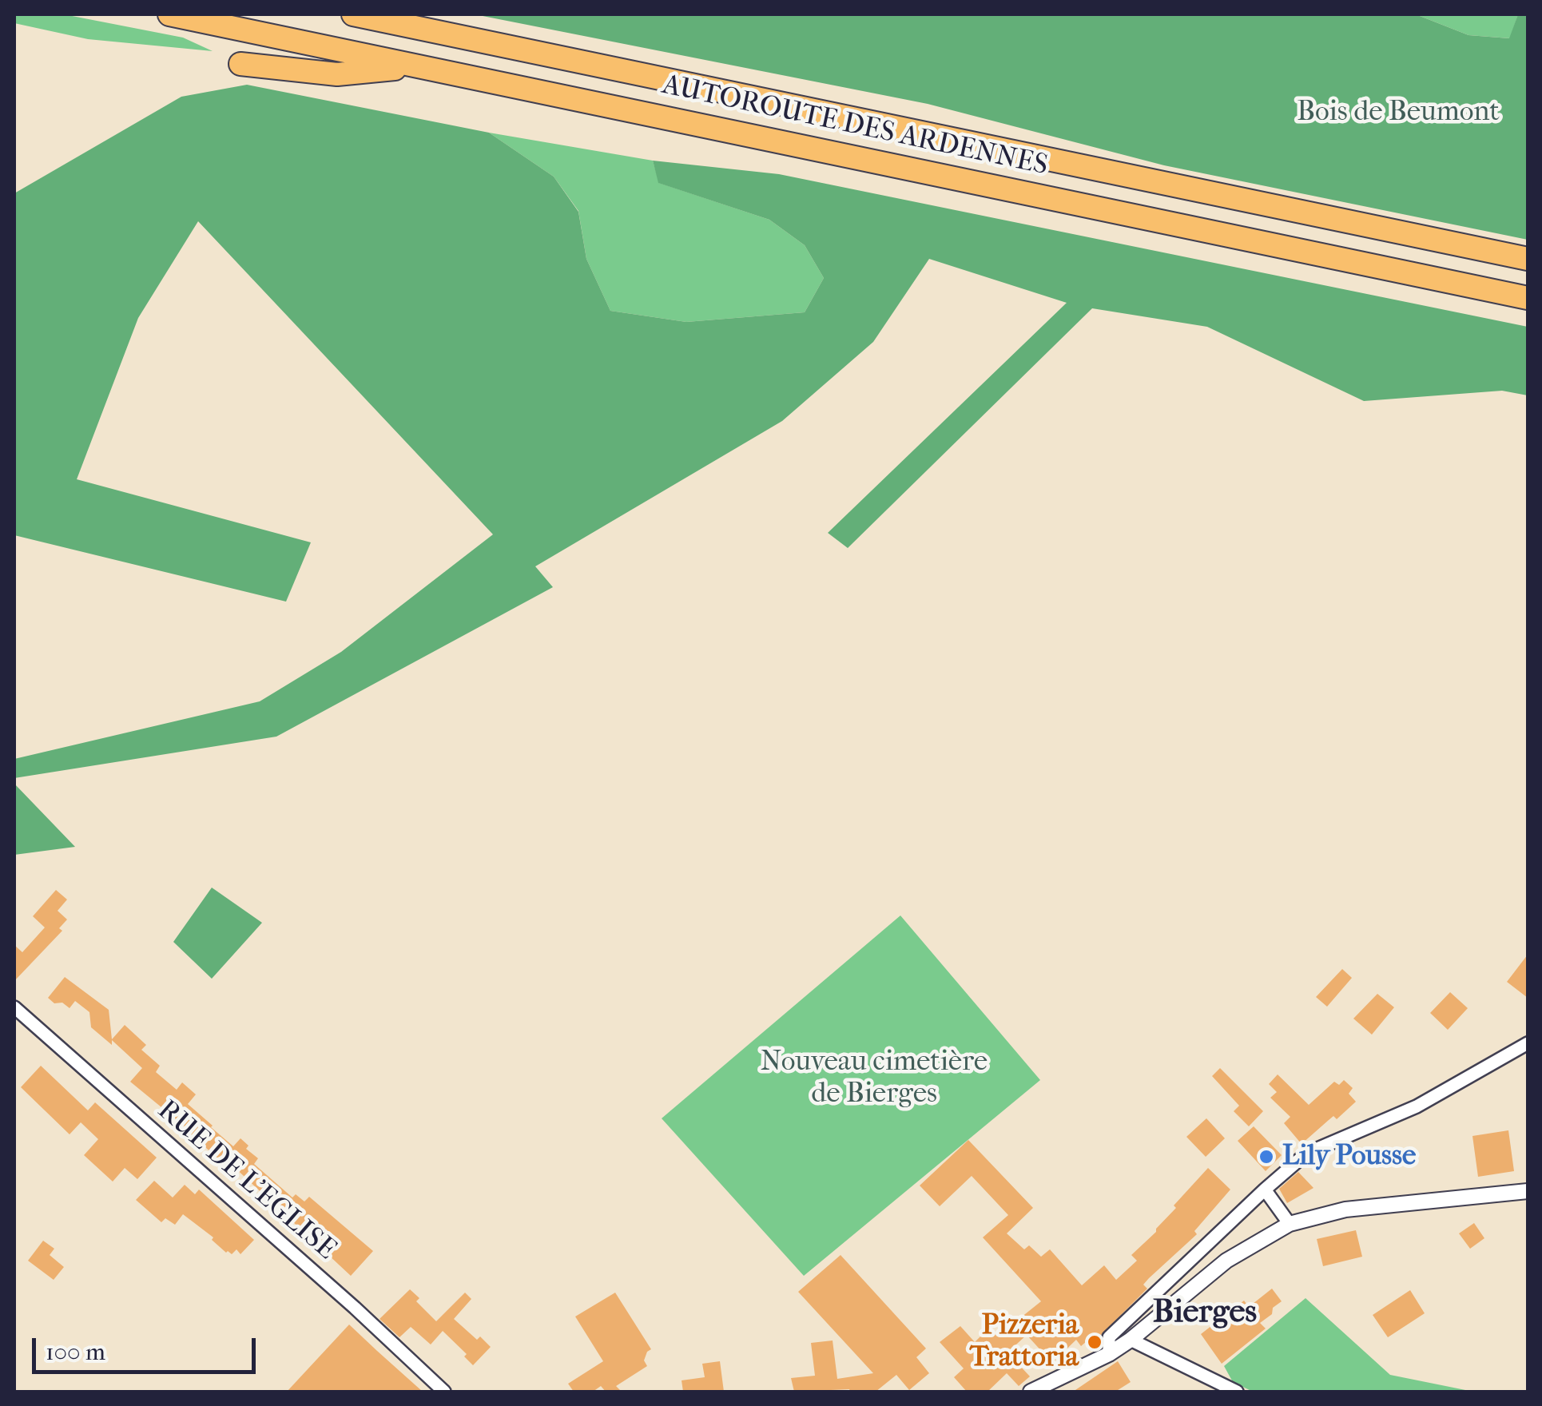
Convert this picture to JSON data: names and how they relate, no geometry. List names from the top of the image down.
{
  "streets": {
    "highway": ["AUTOROUTE DES ARDENNES"],
    "street": ["RUE DE L'EGLISE"]
  },
  "districts": ["Bierges"],
  "parks": ["Bois de Beumont", "Nouveau cimetière de Bierges"],
  "places": ["Lily Pousse", "Pizzeria Trattoria"],
  "scale_bar": "100 m"
}
